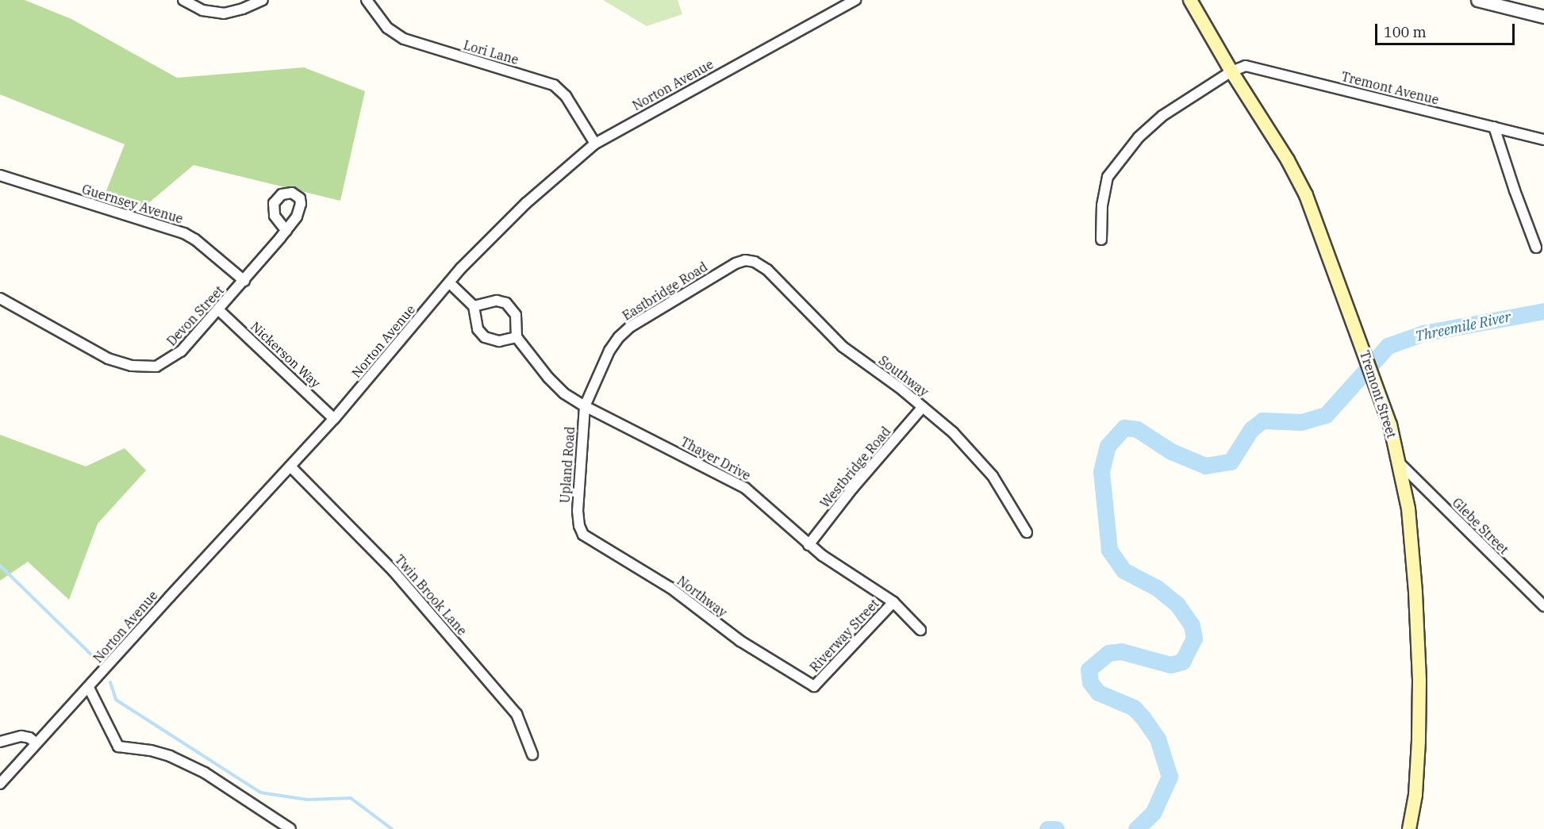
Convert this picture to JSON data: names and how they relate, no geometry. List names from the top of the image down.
{
  "streets": {
    "main road": ["Tremont Street"],
    "street": [
      "Lori Lane",
      "Norton Avenue",
      "Tremont Avenue",
      "Guernsey Avenue",
      "Eastbridge Road",
      "Devon Street",
      "Nickerson Way",
      "Southway",
      "Thayer Drive",
      "Upland Road",
      "Westbridge Road",
      "Glebe Street",
      "Twin Brook Lane",
      "Northway",
      "Riverway Street"
    ]
  },
  "crossings": [
    ["Lori Lane", "Norton Avenue"],
    ["Norton Avenue", "Nickerson Way"],
    ["Norton Avenue", "Twin Brook Lane"],
    ["Tremont Avenue", "Tremont Street"],
    ["Guernsey Avenue", "Devon Street"],
    ["Eastbridge Road", "Southway"],
    ["Eastbridge Road", "Thayer Drive"],
    ["Eastbridge Road", "Upland Road"],
    ["Devon Street", "Nickerson Way"],
    ["Southway", "Westbridge Road"],
    ["Tremont Street", "Glebe Street"],
    ["Thayer Drive", "Upland Road"],
    ["Thayer Drive", "Westbridge Road"],
    ["Thayer Drive", "Riverway Street"],
    ["Upland Road", "Northway"],
    ["Northway", "Riverway Street"]
  ],
  "water": ["Threemile River"],
  "scale_bar": "100 m"
}
